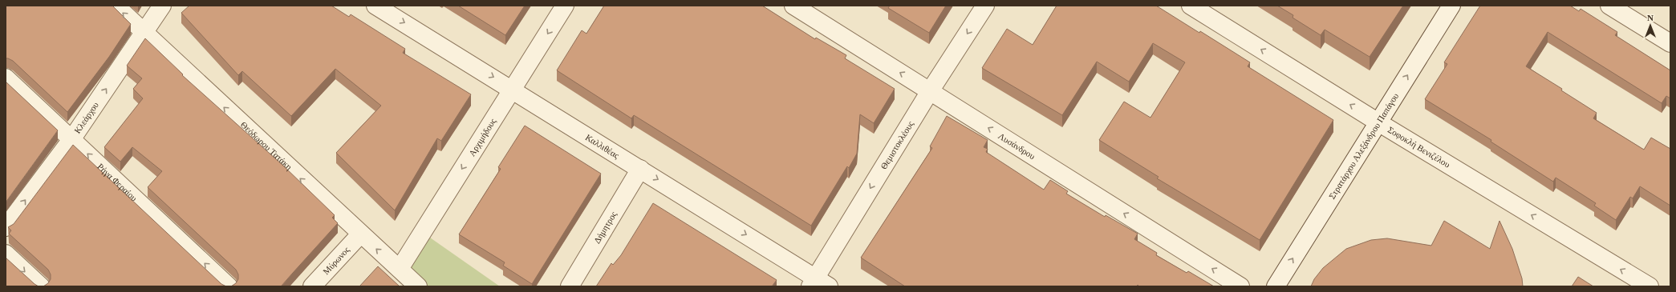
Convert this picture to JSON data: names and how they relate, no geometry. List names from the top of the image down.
{
  "streets": {
    "street": [
      "Κλεάρχου",
      "Αρχιμήδους",
      "Καλλιθέας",
      "Θεμιστοκλέους",
      "Λυσάνδρου",
      "Θεόδωρου Τατάκη",
      "Στρατάρχου Αλεξάνδρου Παπάγου",
      "Σοφοκλή Βενιζέλου",
      "Ρήγα Φεραίου",
      "Δήμητρος",
      "Μύρωνος"
    ]
  },
  "crossings": [
    ["Κλεάρχου", "Θεόδωρου Τατάκη"],
    ["Κλεάρχου", "Ρήγα Φεραίου"],
    ["Αρχιμήδους", "Καλλιθέας"],
    ["Αρχιμήδους", "Θεόδωρου Τατάκη"],
    ["Καλλιθέας", "Θεμιστοκλέους"],
    ["Καλλιθέας", "Δήμητρος"],
    ["Θεμιστοκλέους", "Λυσάνδρου"],
    ["Θεόδωρου Τατάκη", "Μύρωνος"],
    ["Στρατάρχου Αλεξάνδρου Παπάγου", "Σοφοκλή Βενιζέλου"]
  ],
  "one_way": [
    "Κλεάρχου",
    "Αρχιμήδους",
    "Καλλιθέας",
    "Θεμιστοκλέους",
    "Λυσάνδρου",
    "Θεόδωρου Τατάκη",
    "Στρατάρχου Αλεξάνδρου Παπάγου",
    "Σοφοκλή Βενιζέλου",
    "Ρήγα Φεραίου"
  ],
  "north": "top"
}
